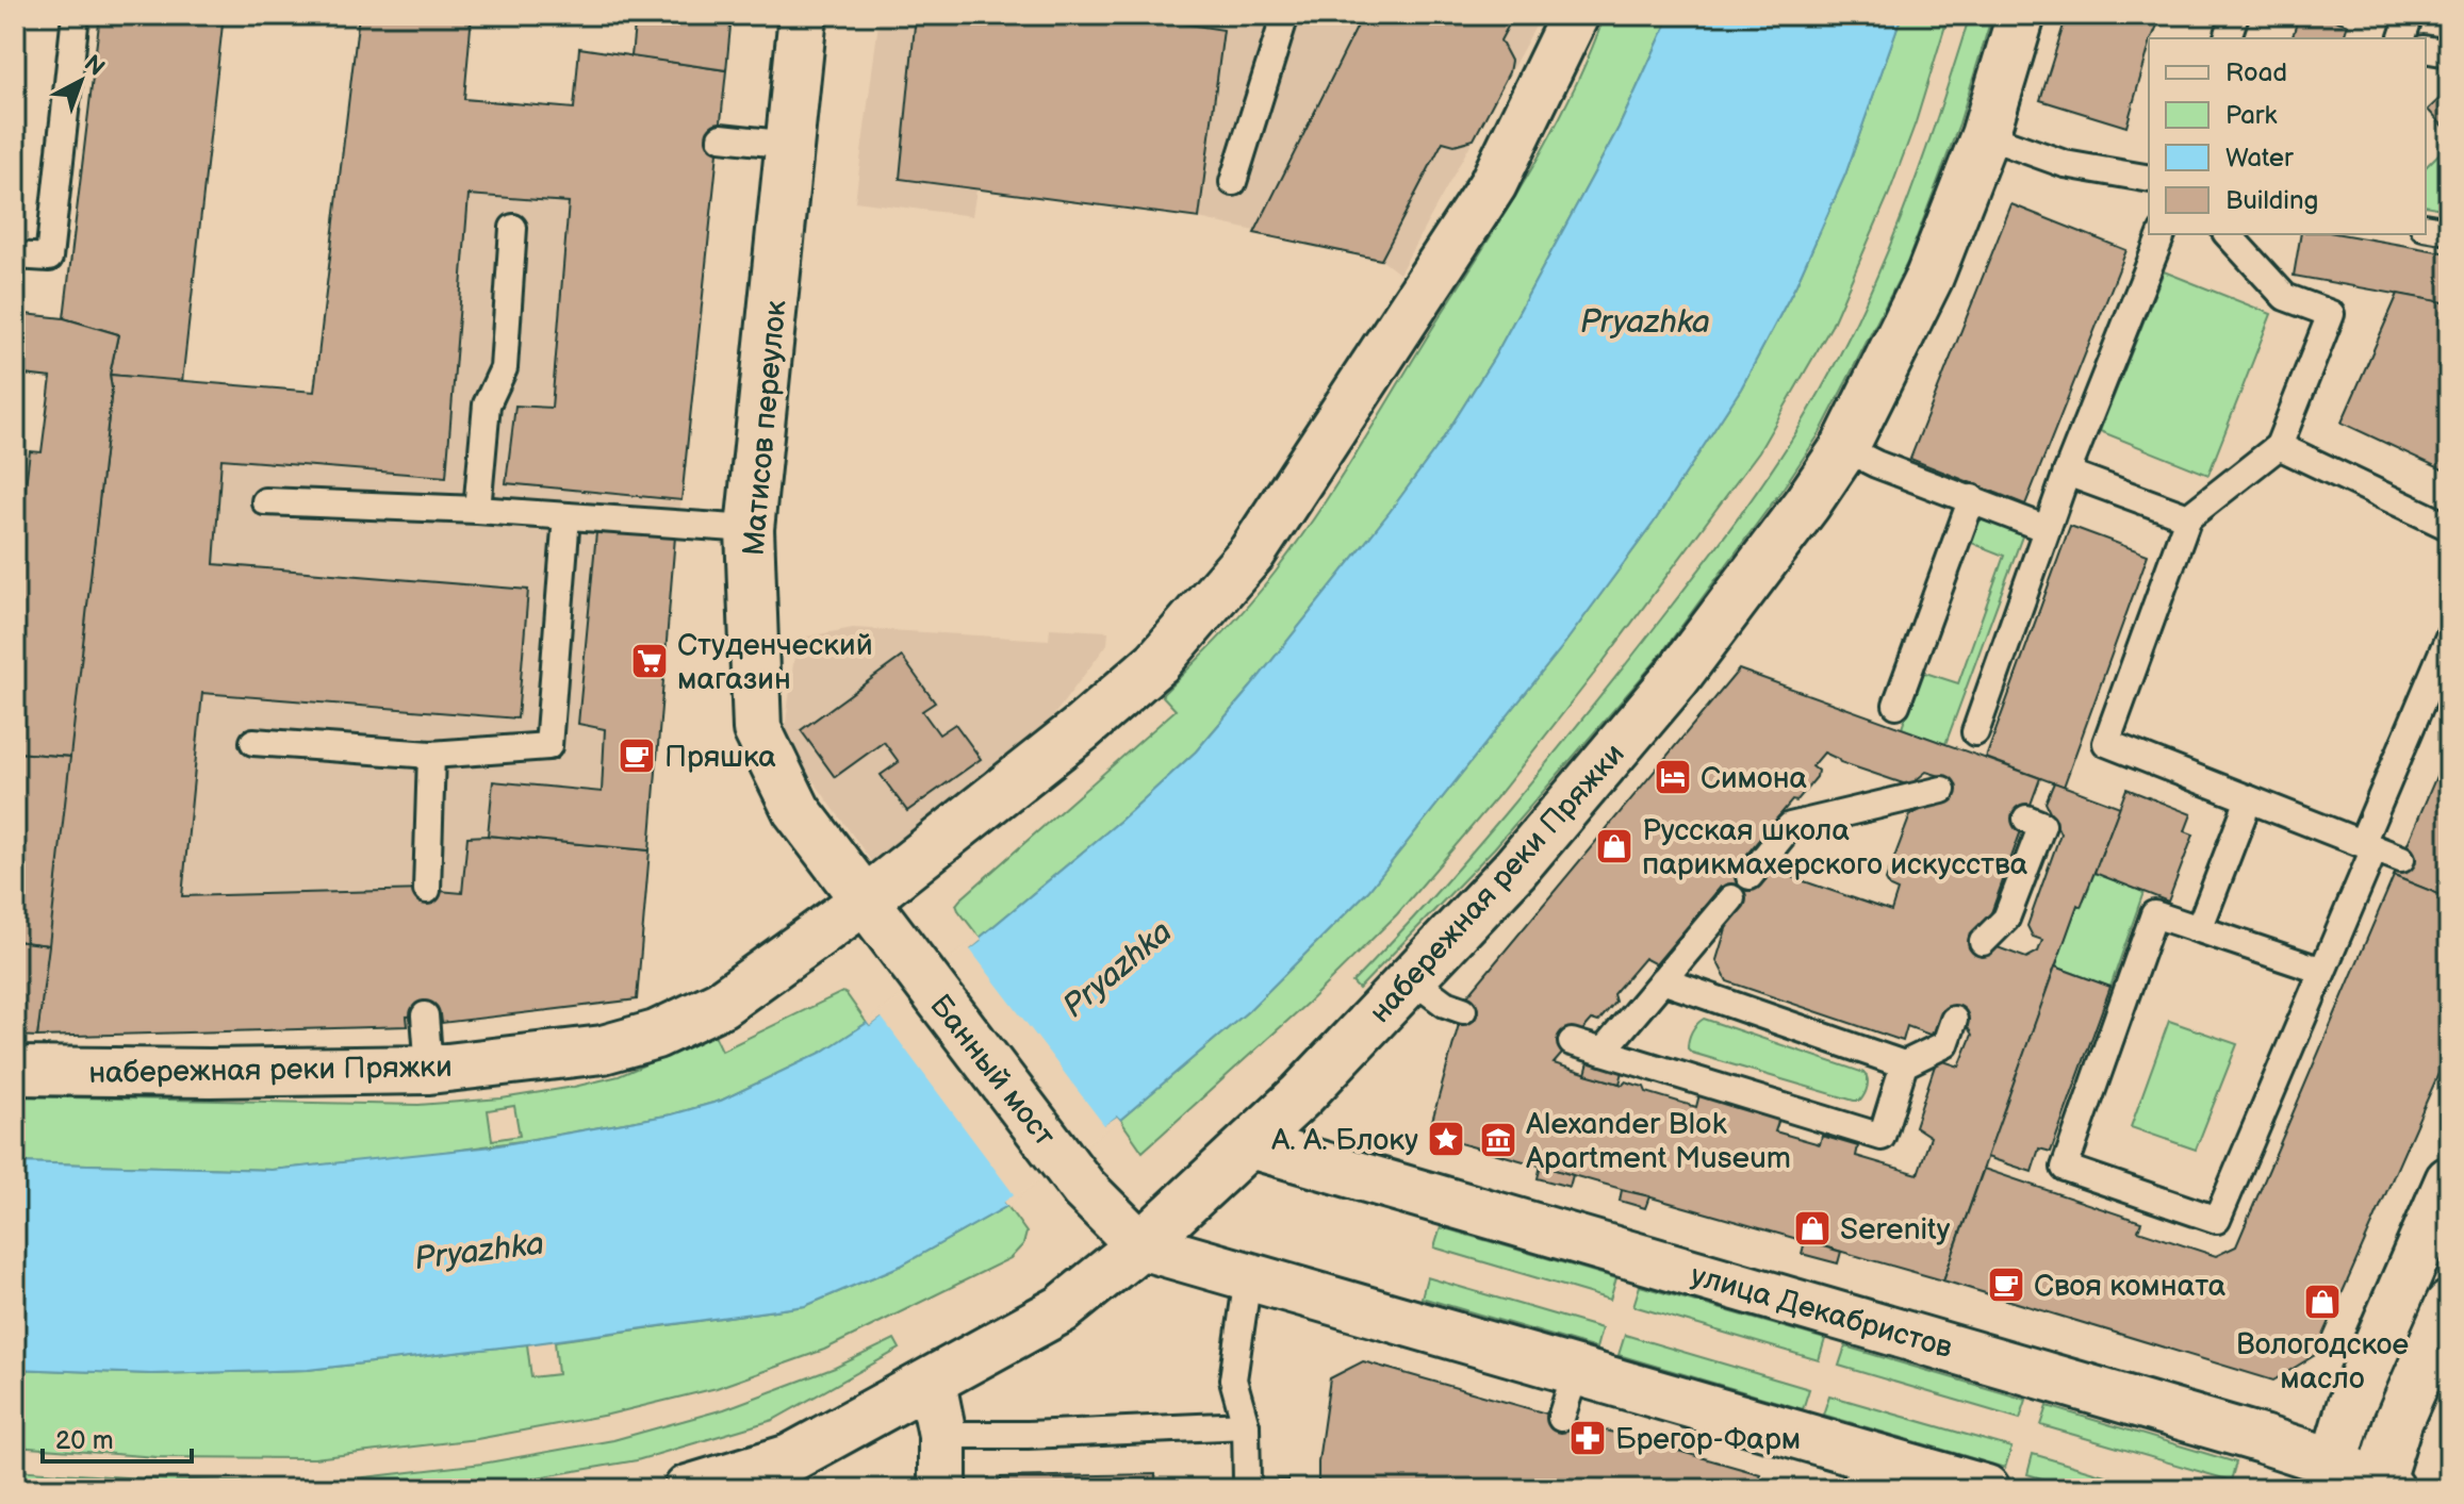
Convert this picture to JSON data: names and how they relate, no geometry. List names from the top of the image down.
{
  "streets": {
    "main road": [
      "Матисов переулок",
      "набережная реки Пряжки",
      "Банный мост",
      "улица Декабристов"
    ]
  },
  "crossings": [
    ["Матисов переулок", "набережная реки Пряжки"],
    ["Матисов переулок", "Банный мост"],
    ["набережная реки Пряжки", "Банный мост"],
    ["набережная реки Пряжки", "улица Декабристов"]
  ],
  "water": ["Pryazhka"],
  "places": {
    "supermarket": ["Студенческий магазин"],
    "cafe": ["Пряшка", "Своя комната"],
    "hotel": ["Симона"],
    "shop": ["Русская школа парикмахерского искусства", "Serenity", "Вологодское масло"],
    "place": ["А. А. Блоку"],
    "museum": ["Alexander Blok Apartment Museum"],
    "pharmacy": ["Брегор-Фарм"]
  },
  "legend": [
    "Road",
    "Park",
    "Water",
    "Building"
  ],
  "scale_bar": "20 m",
  "north": "top right"
}
